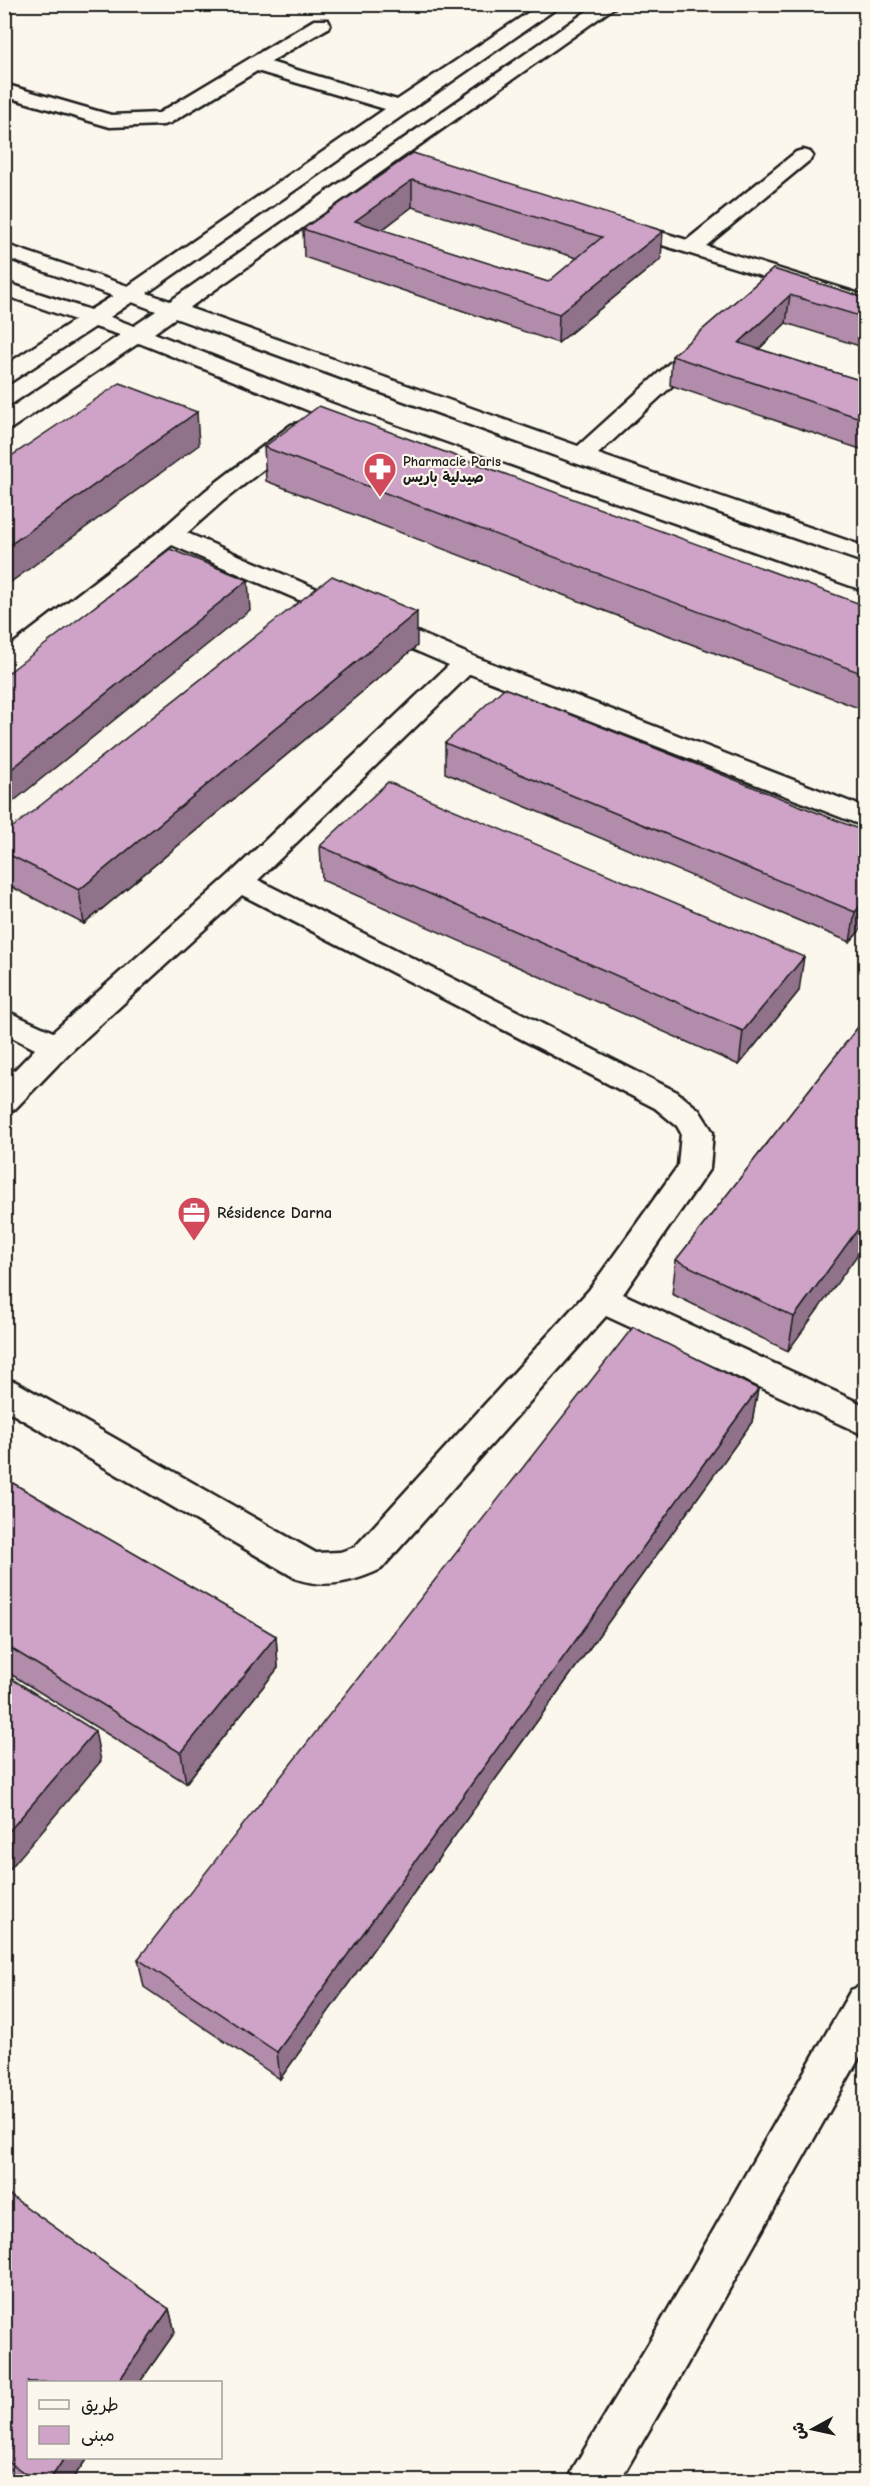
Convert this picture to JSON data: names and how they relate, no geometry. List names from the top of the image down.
{
  "places": {
    "pharmacy": ["Pharmacie Paris صيدلية باريس"],
    "office": ["Résidence Darna"]
  },
  "legend": ["طريق", "مبنى"],
  "north": "left"
}
